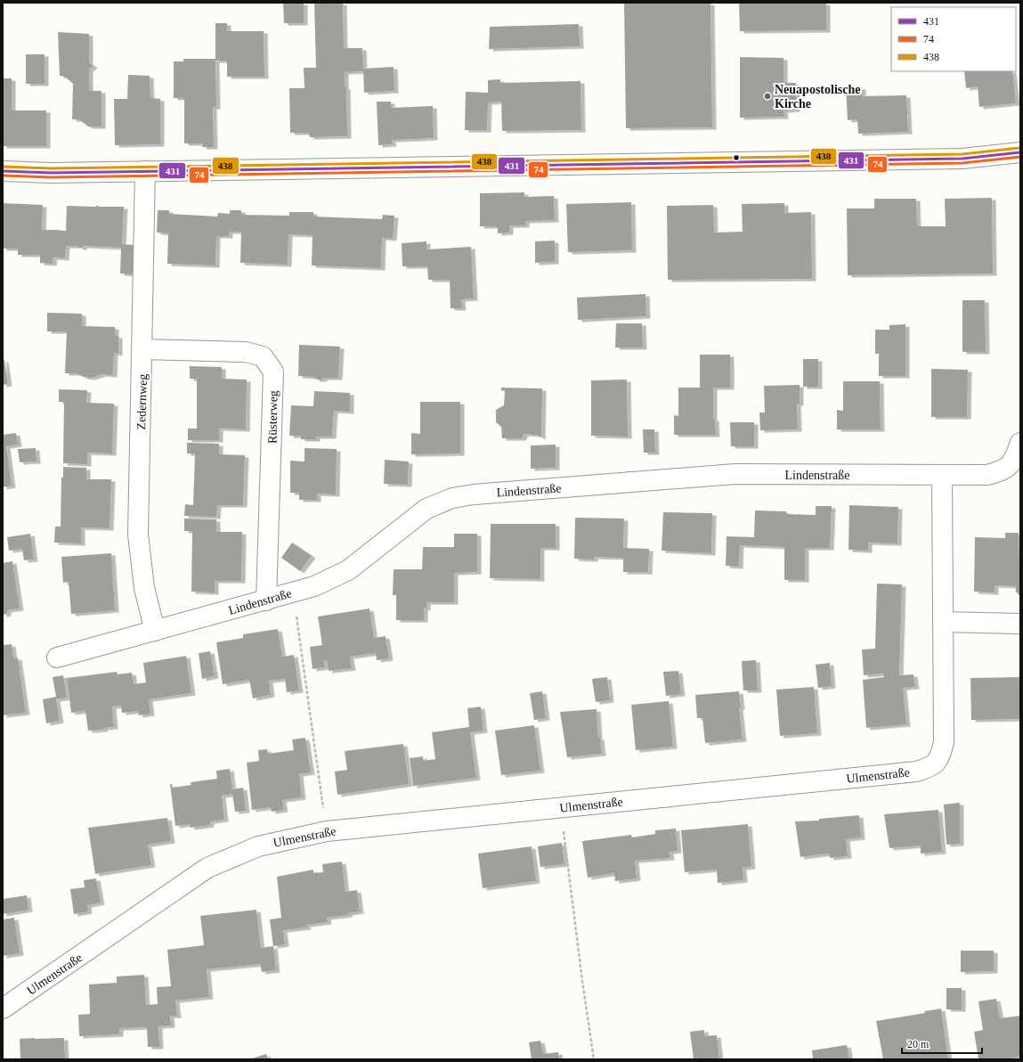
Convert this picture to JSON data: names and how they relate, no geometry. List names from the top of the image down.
{
  "streets": {
    "street": [
      "Zedernweg",
      "Rüsterweg",
      "Lindenstraße",
      "Ulmenstraße"
    ]
  },
  "crossings": [
    ["Zedernweg", "Rüsterweg"],
    ["Zedernweg", "Lindenstraße"],
    ["Rüsterweg", "Lindenstraße"],
    ["Lindenstraße", "Ulmenstraße"]
  ],
  "places": ["Neuapostolische Kirche"],
  "lines": ["transit line 438", "transit line 431", "transit line 74"],
  "legend": ["431", "74", "438"],
  "scale_bar": "20 m"
}
